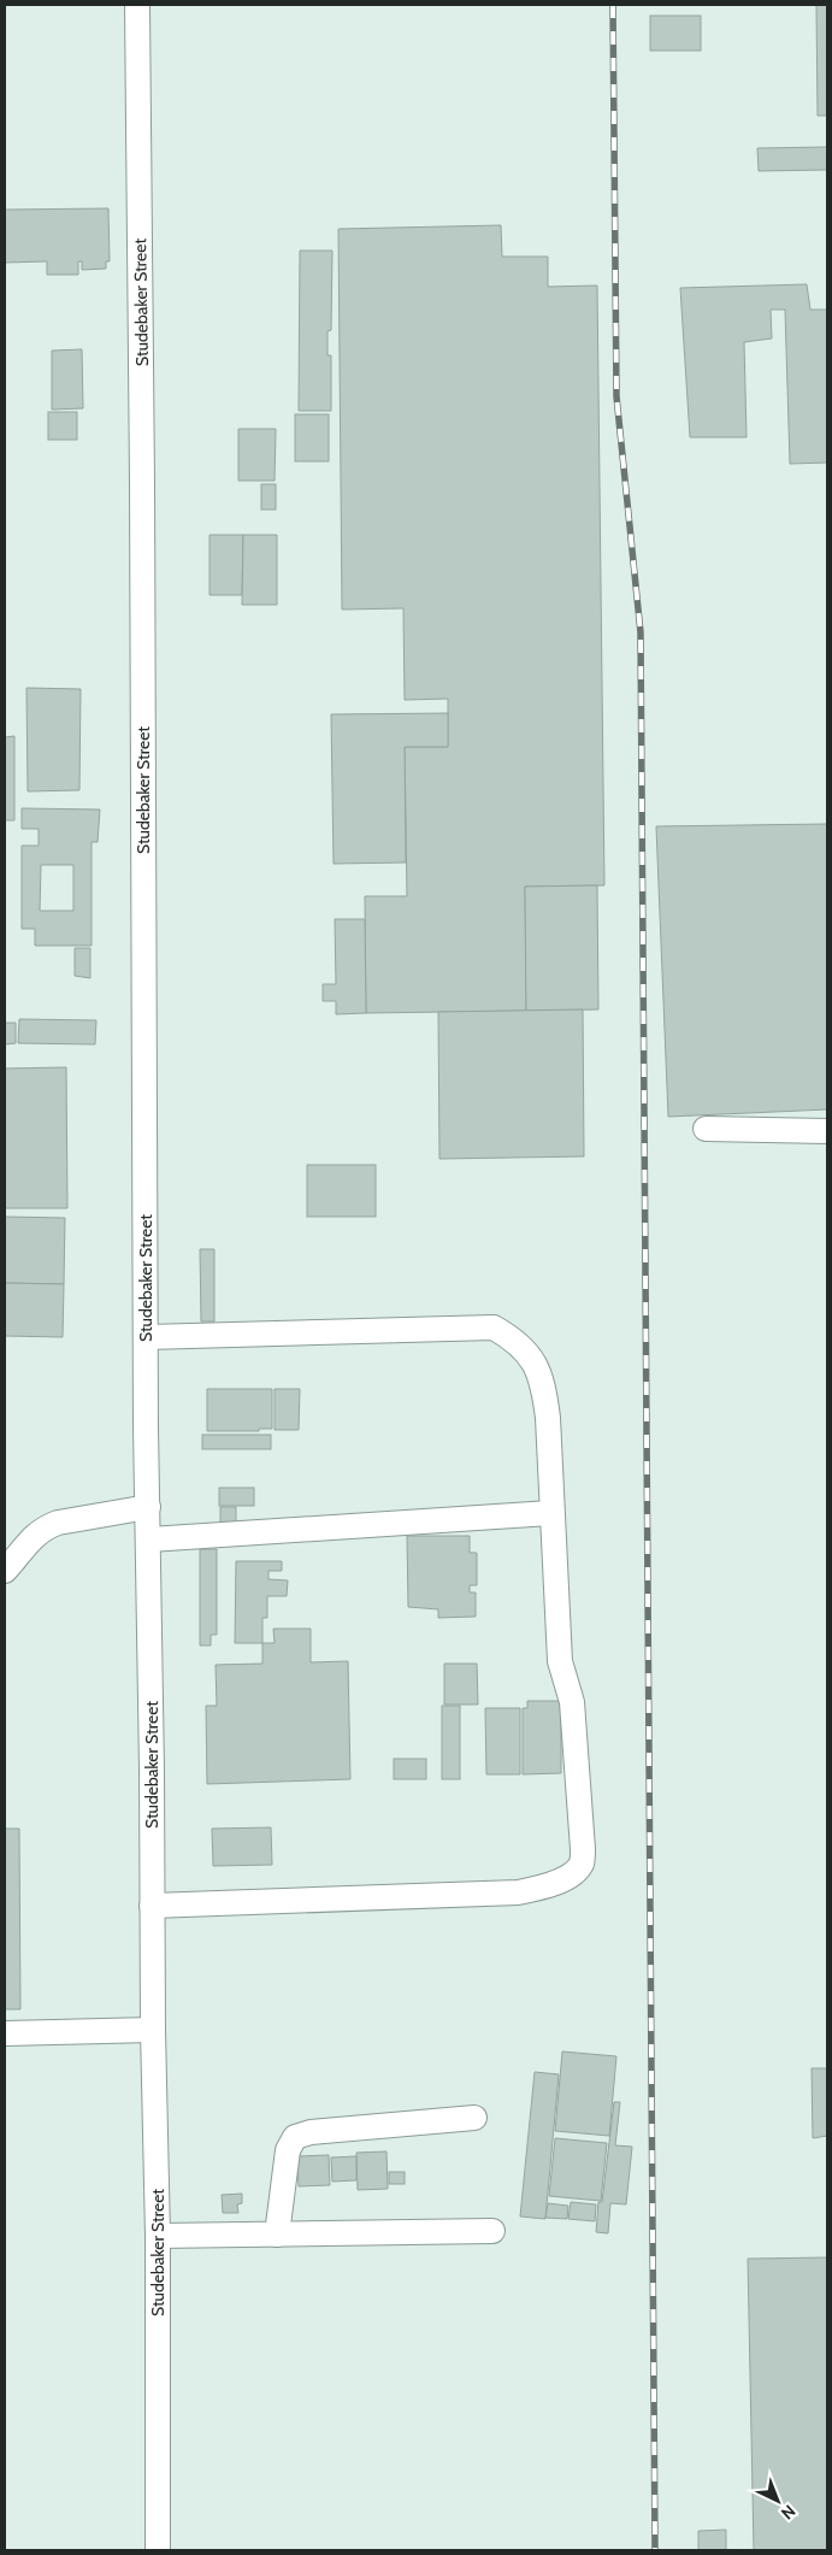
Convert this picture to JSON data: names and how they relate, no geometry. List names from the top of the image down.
{
  "streets": {
    "lane": ["Studebaker Street"]
  },
  "north": "bottom right"
}
